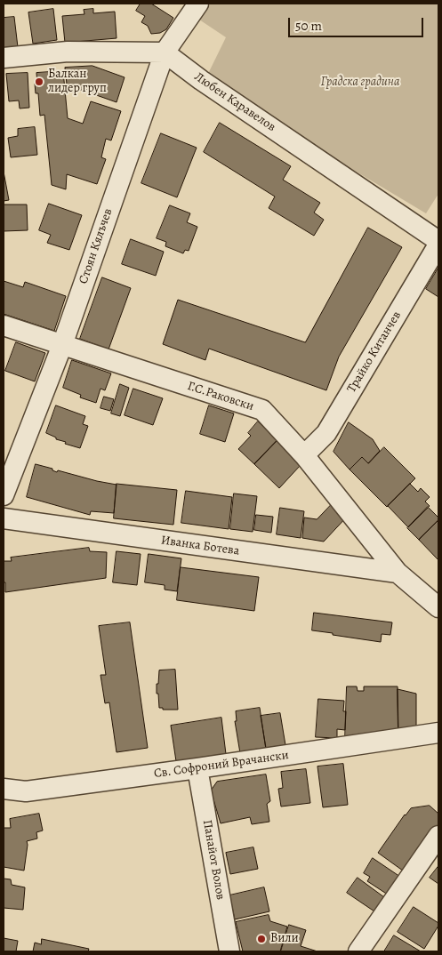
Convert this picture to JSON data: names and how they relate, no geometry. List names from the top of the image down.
{
  "streets": {
    "street": [
      "Любен Каравелов",
      "Стоян Кялъчев",
      "Трайко Китанчев",
      "Г.С.Раковски",
      "Иванка Ботева",
      "Св. Софроний Врачански",
      "Панайот Волов"
    ]
  },
  "crossings": [
    ["Любен Каравелов", "Стоян Кялъчев"],
    ["Стоян Кялъчев", "Г.С.Раковски"],
    ["Трайко Китанчев", "Г.С.Раковски"],
    ["Г.С.Раковски", "Иванка Ботева"],
    ["Св. Софроний Врачански", "Панайот Волов"]
  ],
  "parks": ["Градска градина"],
  "places": ["Балкан лидер груп", "Вили"],
  "scale_bar": "50 m"
}
